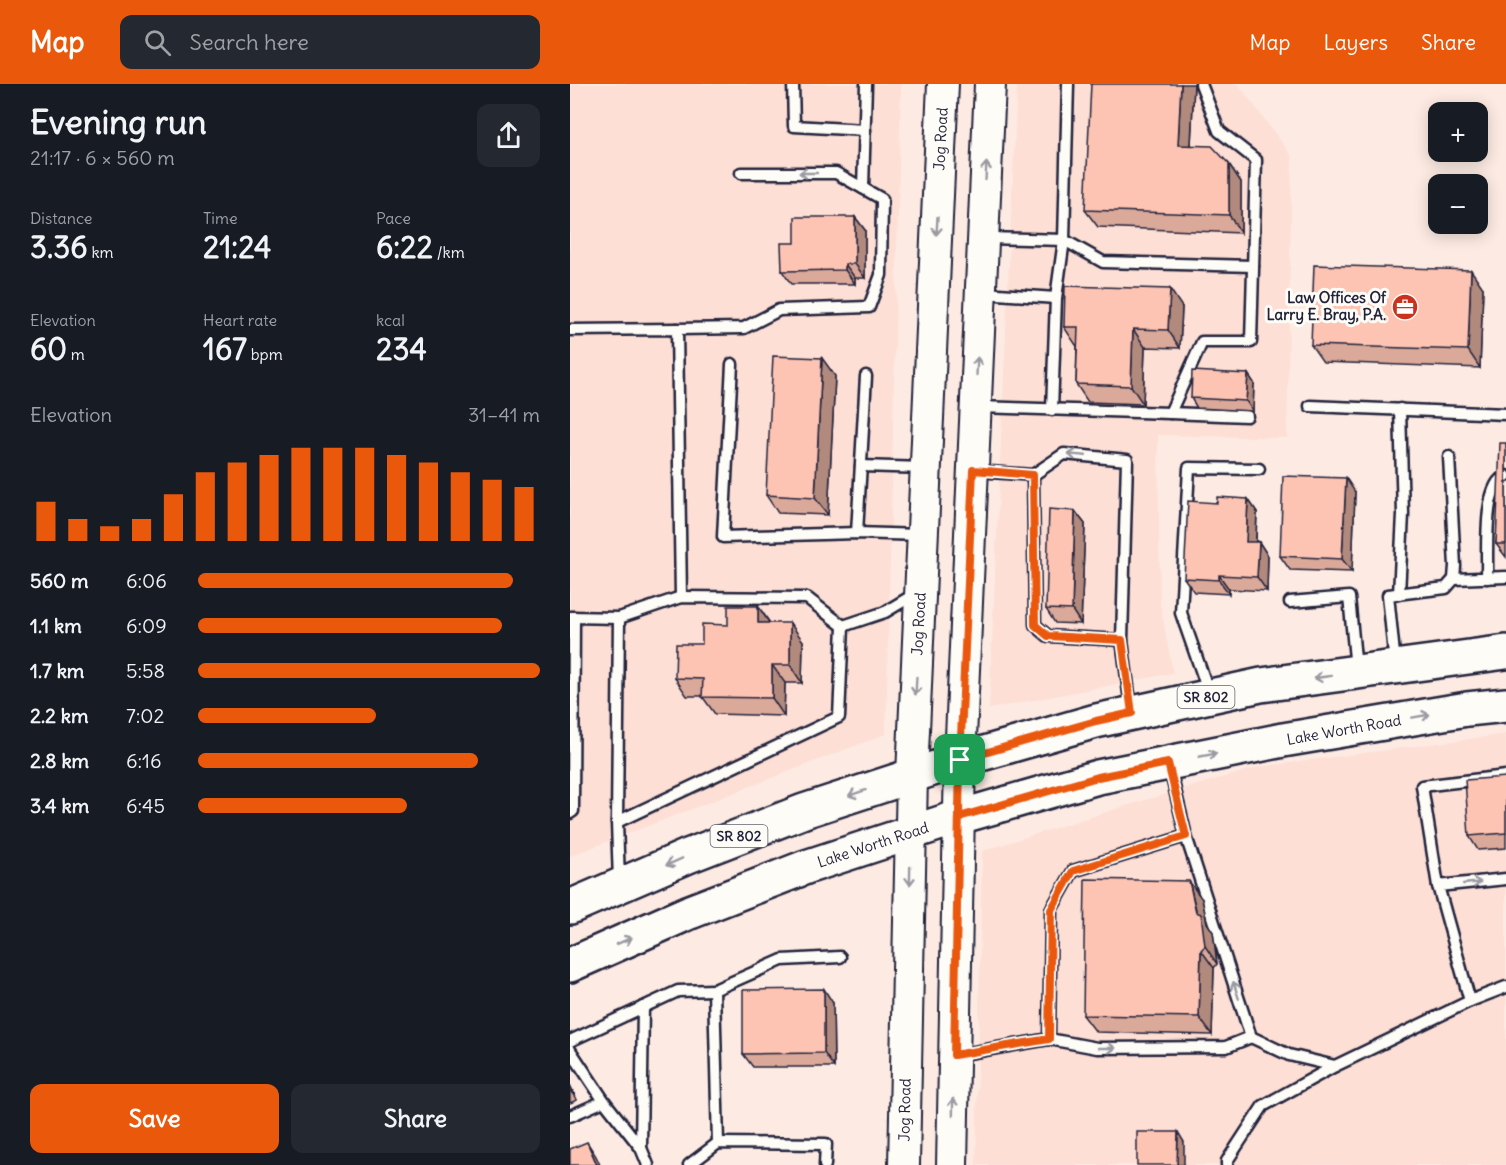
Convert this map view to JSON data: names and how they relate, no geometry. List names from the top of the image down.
{
  "streets": {
    "main road": ["Jog Road", "SR 802", "Lake Worth Road"]
  },
  "crossings": [
    ["Jog Road", "SR 802"],
    ["Jog Road", "Lake Worth Road"]
  ],
  "places": {
    "office": ["Law Offices Of Larry E. Bray, P.A."]
  },
  "page": {
    "header": "Map",
    "search": "Search here",
    "nav": ["Map", "Layers", "Share"],
    "heading": ["Evening run", "21:17 · 6 × 560 m"],
    "map_buttons": ["+", "−"],
    "stats": [
      ["Distance", "3.36 km"],
      ["Time", "21:24"],
      ["Pace", "6:22 /km"],
      ["Elevation", "60 m"],
      ["Heart rate", "167 bpm"],
      ["kcal", "234"]
    ],
    "chart": ["Elevation", "31–41 m"],
    "list": [
      {
        "name": "560 m",
        "note": "6:06"
      },
      {
        "name": "1.1 km",
        "note": "6:09"
      },
      {
        "name": "1.7 km",
        "note": "5:58"
      },
      {
        "name": "2.2 km",
        "note": "7:02"
      },
      {
        "name": "2.8 km",
        "note": "6:16"
      },
      {
        "name": "3.4 km",
        "note": "6:45"
      }
    ],
    "buttons": ["Save", "Share"]
  }
}
